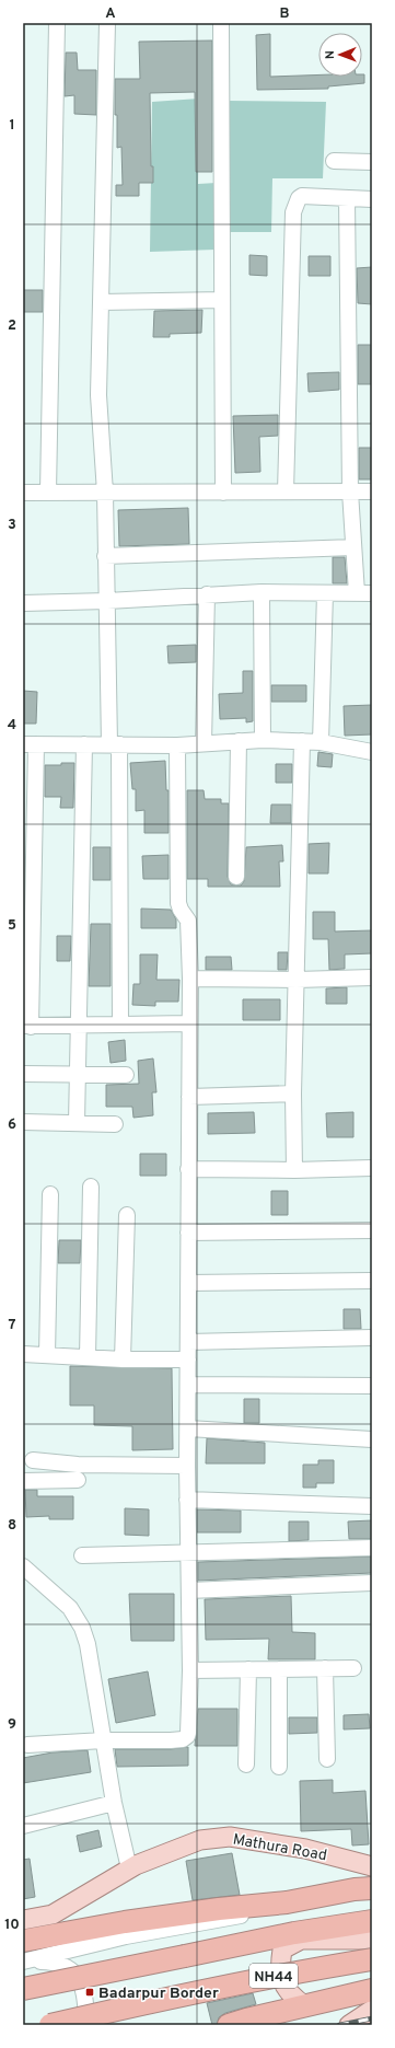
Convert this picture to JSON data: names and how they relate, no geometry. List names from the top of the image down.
{
  "streets": {
    "highway": ["NH44"],
    "main road": ["Mathura Road"]
  },
  "places": {
    "transit": ["Badarpur Border"]
  },
  "north": "left",
  "grid": {
    "columns": ["A", "B"],
    "rows": [
      "1",
      "2",
      "3",
      "4",
      "5",
      "6",
      "7",
      "8",
      "9",
      "10"
    ]
  }
}
